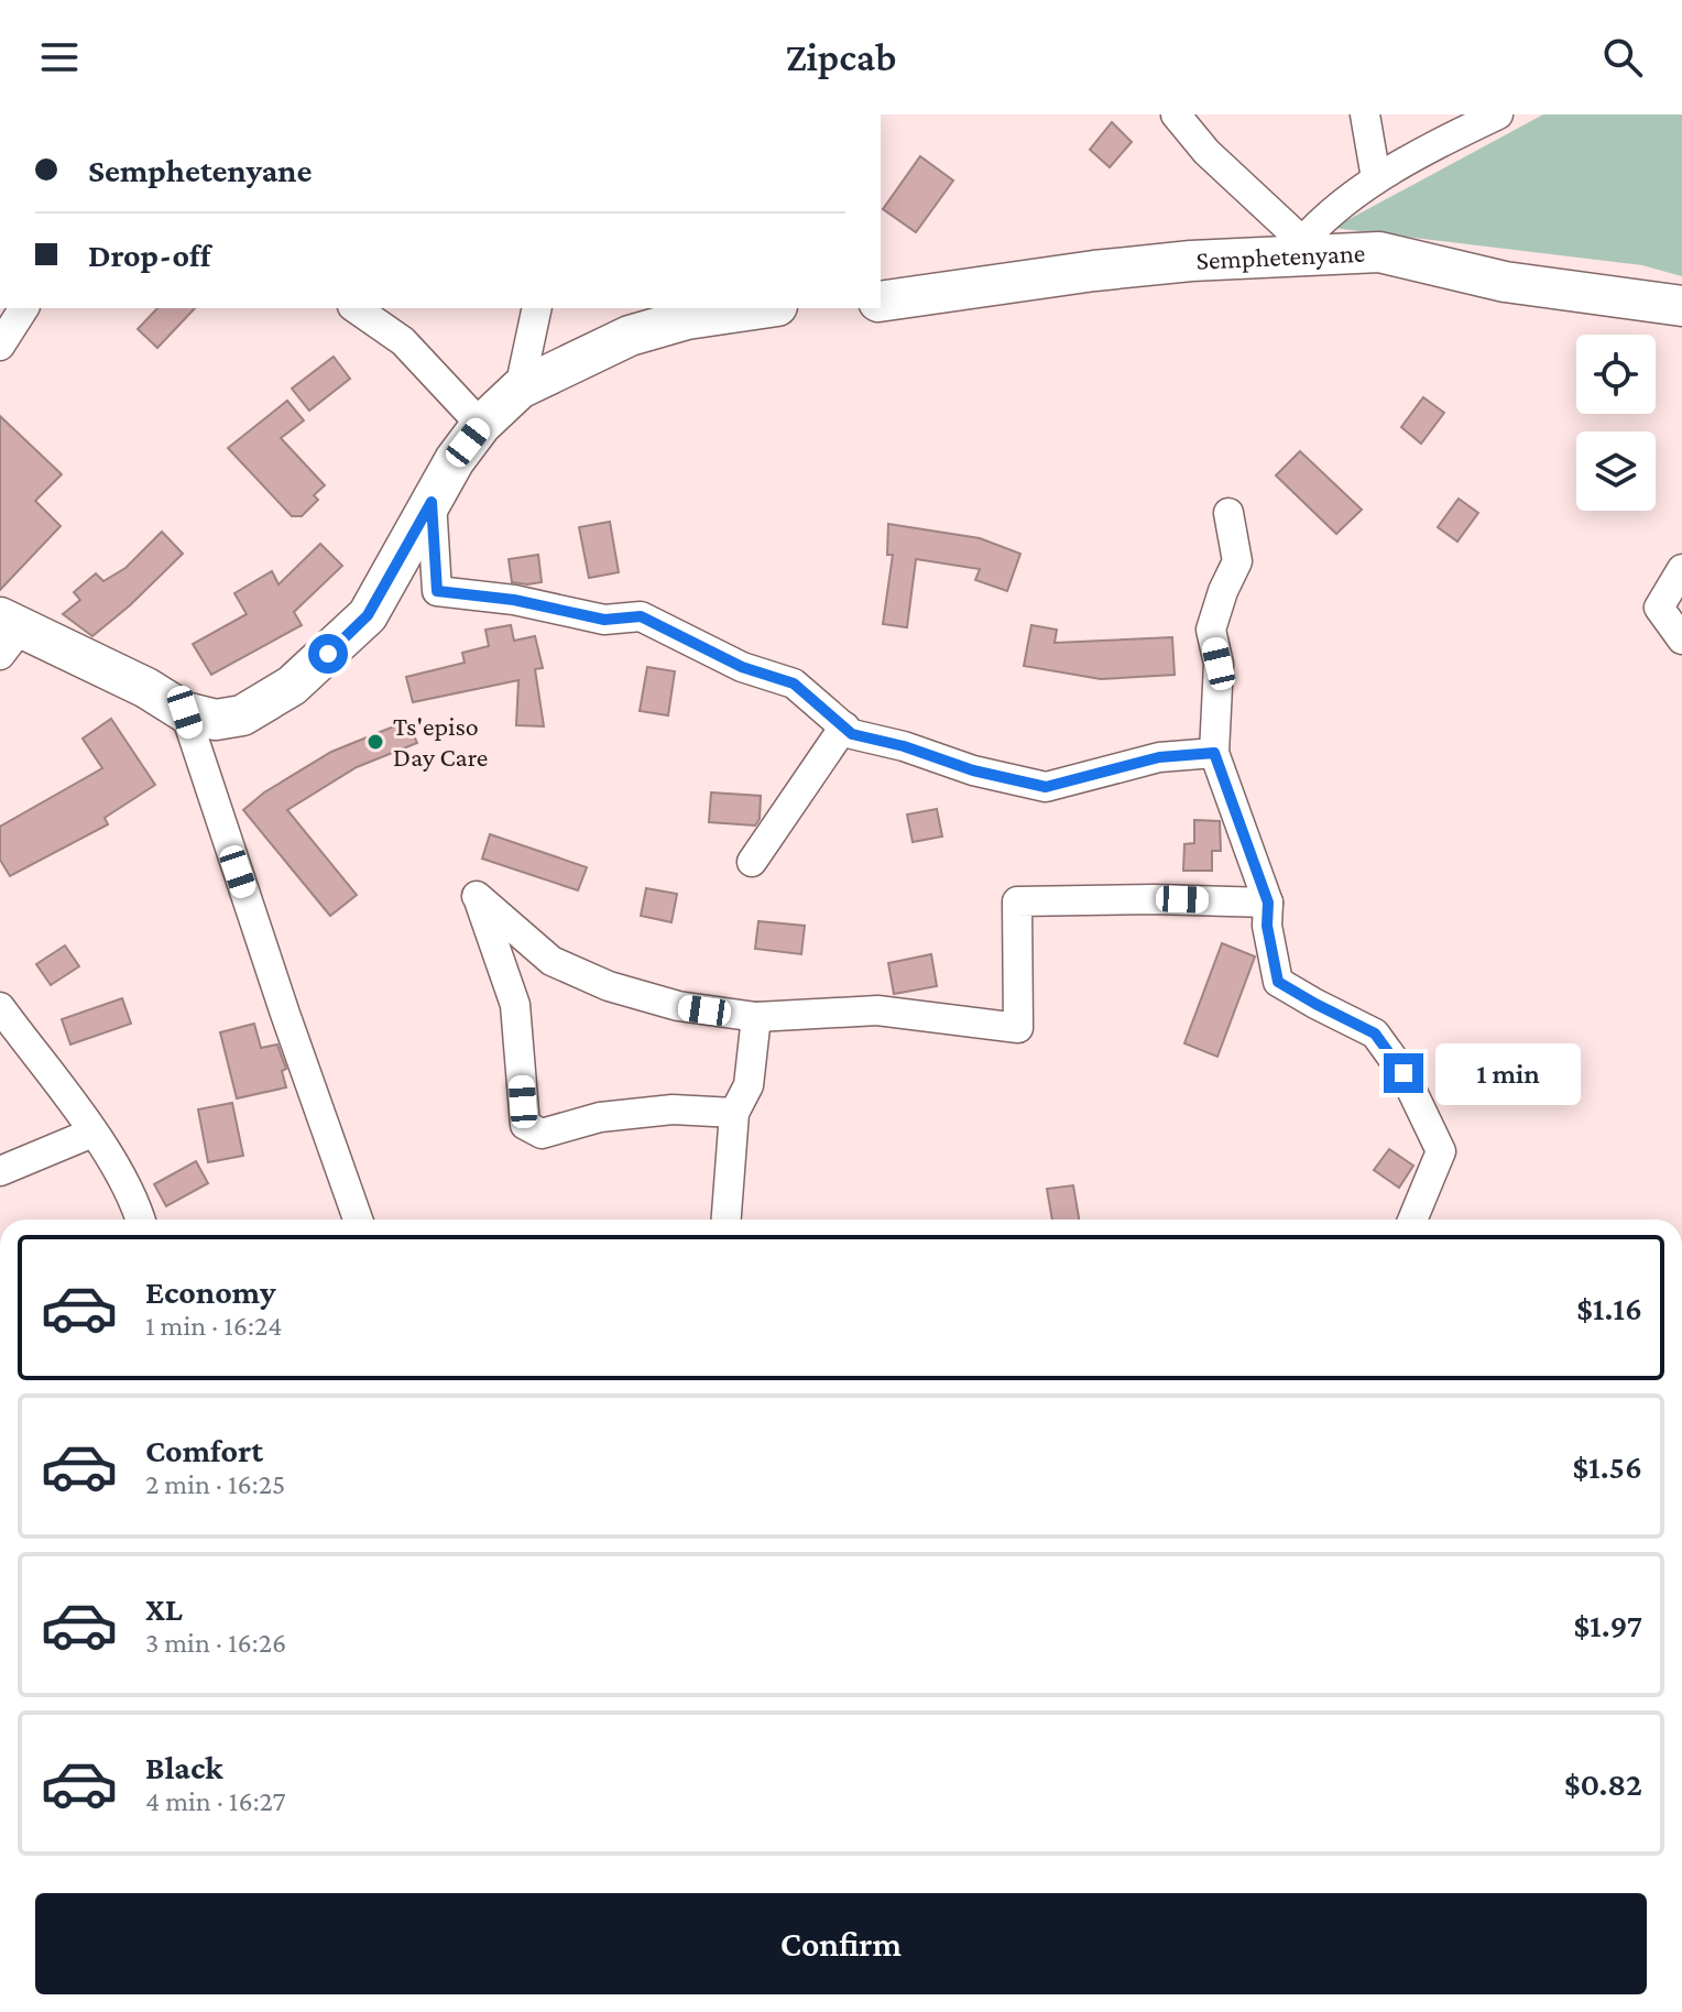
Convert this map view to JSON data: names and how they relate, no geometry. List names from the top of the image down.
{
  "streets": {
    "main road": ["Semphetenyane"]
  },
  "places": ["Ts'episo Day Care"],
  "page": {
    "header": "Zipcab",
    "banner": ["Semphetenyane", "Drop-off"],
    "bubble": "1 min",
    "list": [
      {
        "name": "Economy",
        "note": "1 min · 16:24",
        "value": "$1.16"
      },
      {
        "name": "Comfort",
        "note": "2 min · 16:25",
        "value": "$1.56"
      },
      {
        "name": "XL",
        "note": "3 min · 16:26",
        "value": "$1.97"
      },
      {
        "name": "Black",
        "note": "4 min · 16:27",
        "value": "$0.82"
      }
    ],
    "buttons": "Confirm"
  }
}
